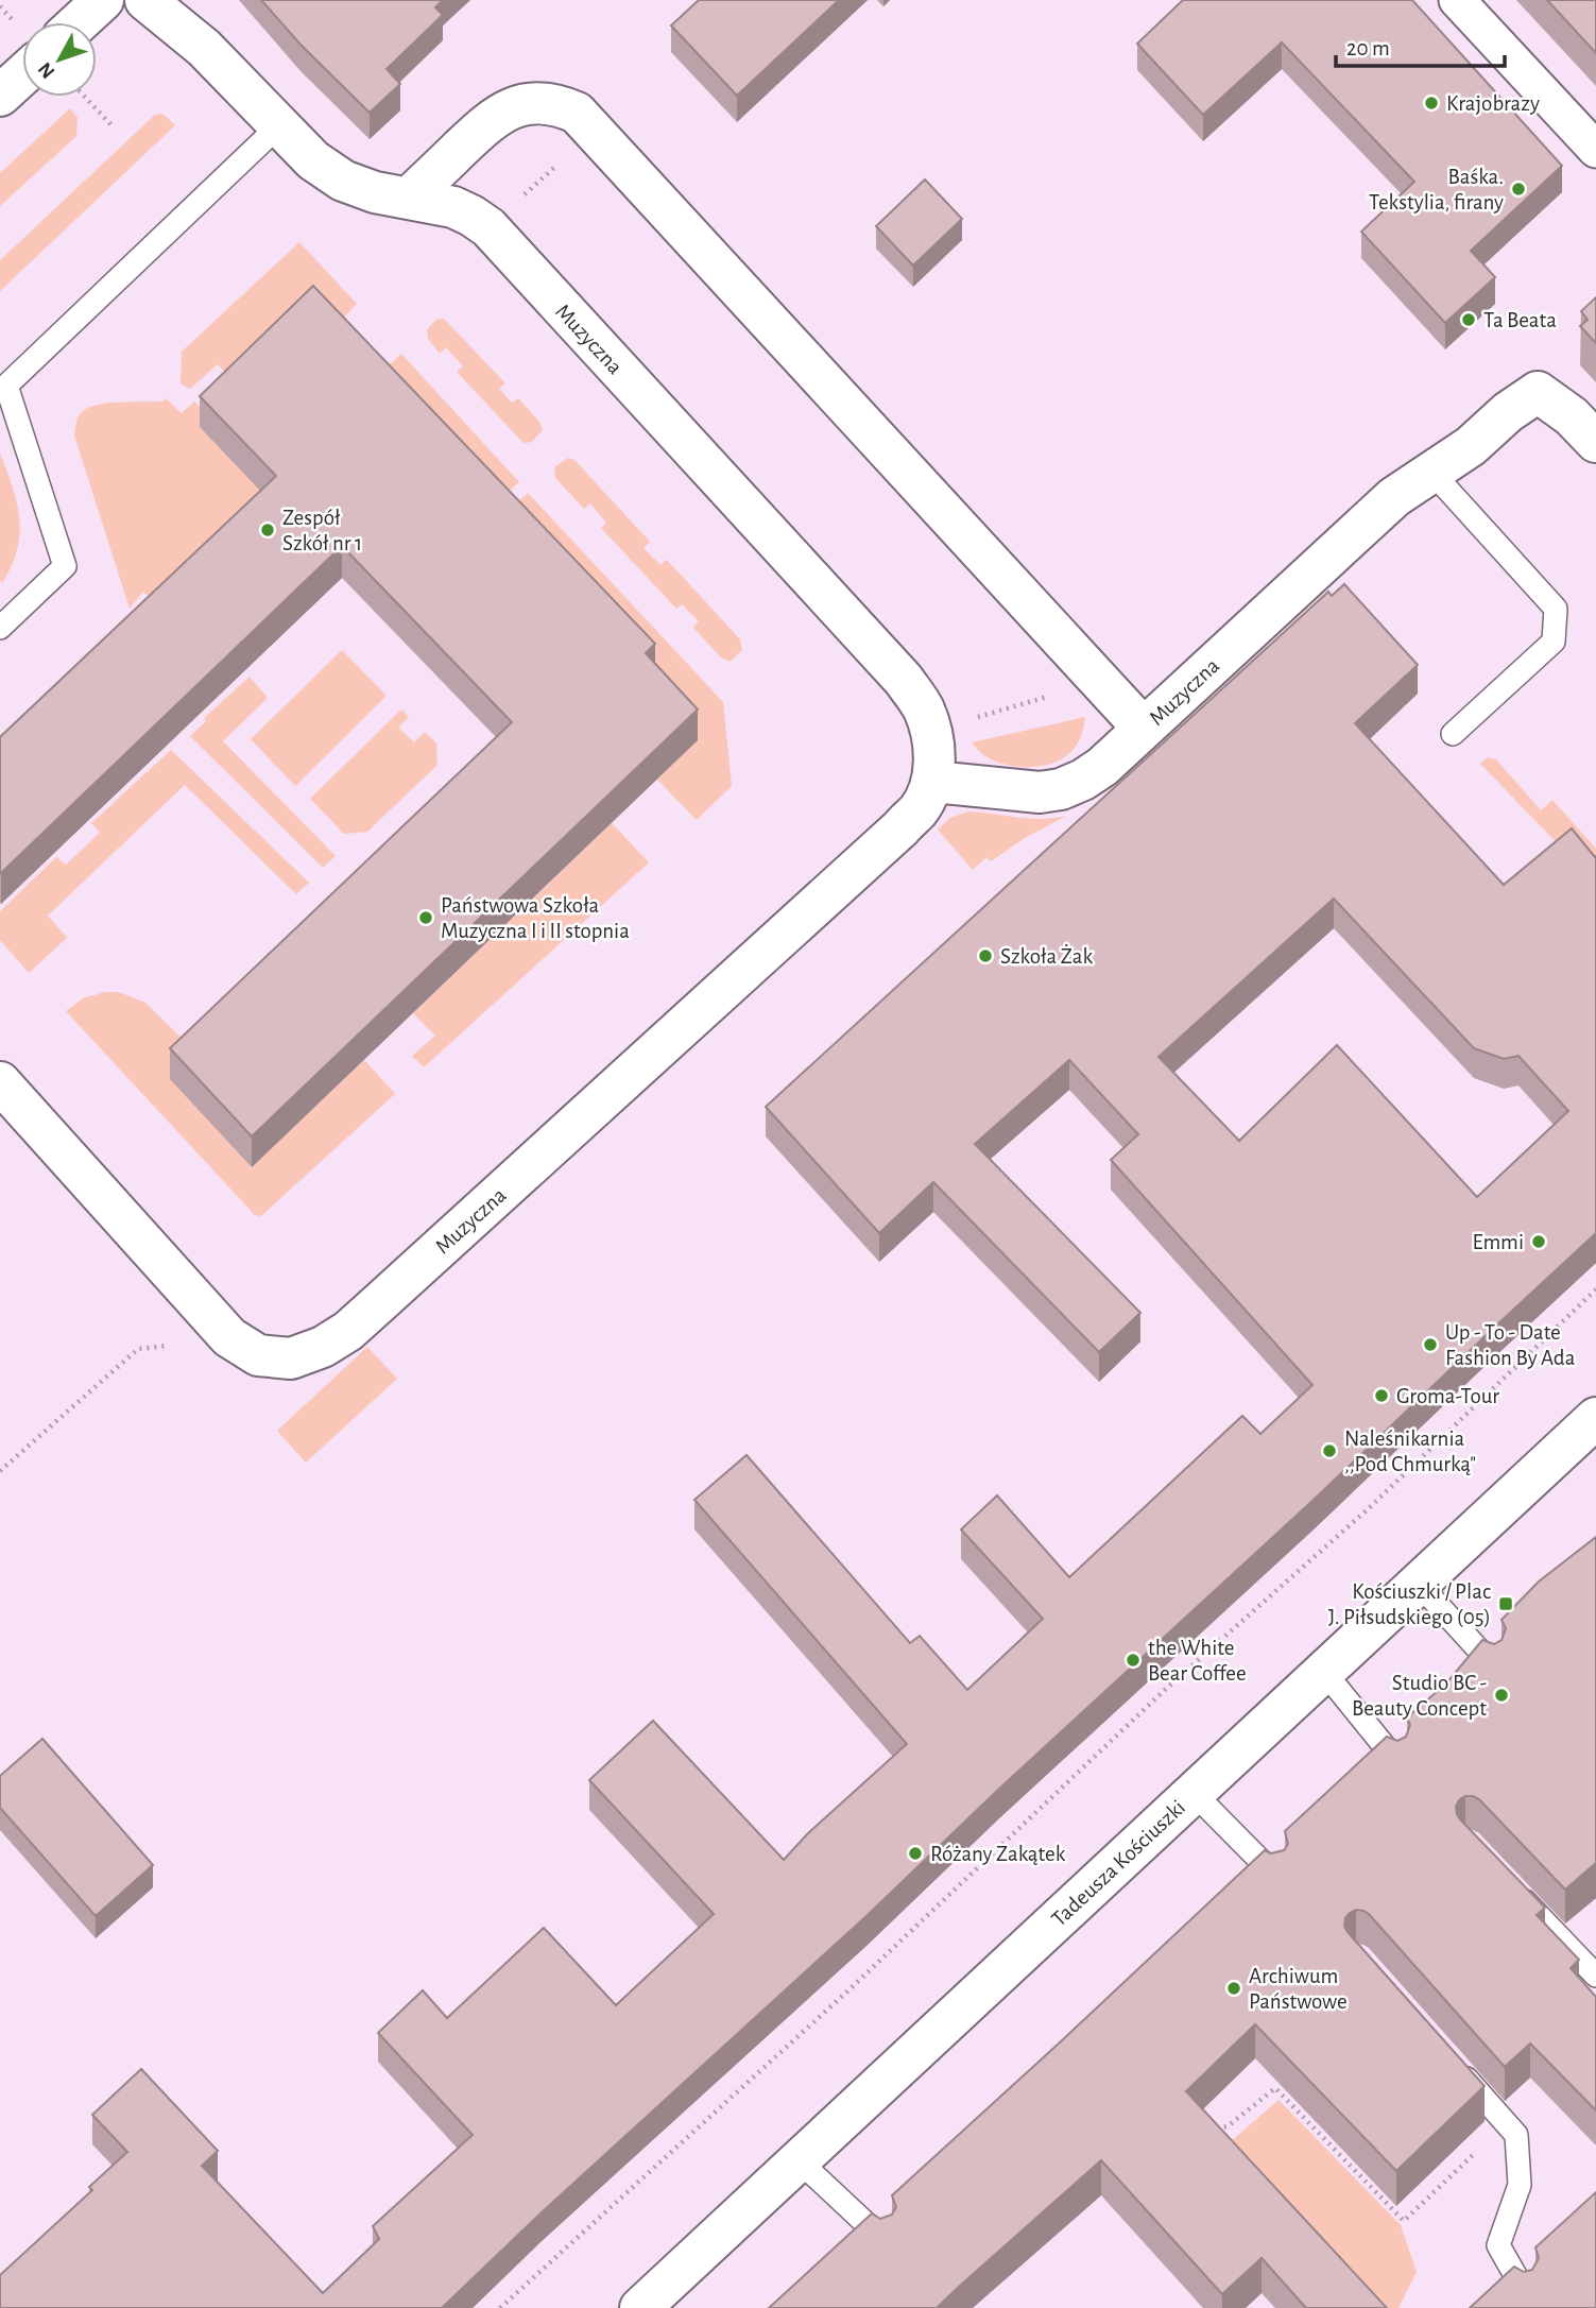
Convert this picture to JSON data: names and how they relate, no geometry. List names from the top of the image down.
{
  "streets": {
    "street": ["Muzyczna", "Tadeusza Kościuszki"]
  },
  "places": {
    "other": [
      "Krajobrazy",
      "Baśka. Tekstylia, firany",
      "Ta Beata",
      "Zespół Szkół nr 1",
      "Państwowa Szkoła Muzyczna I i II stopnia",
      "Szkoła Żak",
      "Emmi",
      "Up - To - Date Fashion By Ada",
      "Groma-Tour",
      "Naleśnikarnia ,,Pod Chmurką\"",
      "the White Bear Coffee",
      "Studio BC - Beauty Concept",
      "Różany Zakątek",
      "Archiwum Państwowe"
    ],
    "transit": ["Kościuszki / Plac J. Piłsudskiego (05)"]
  },
  "scale_bar": "20 m",
  "north": "bottom left"
}
